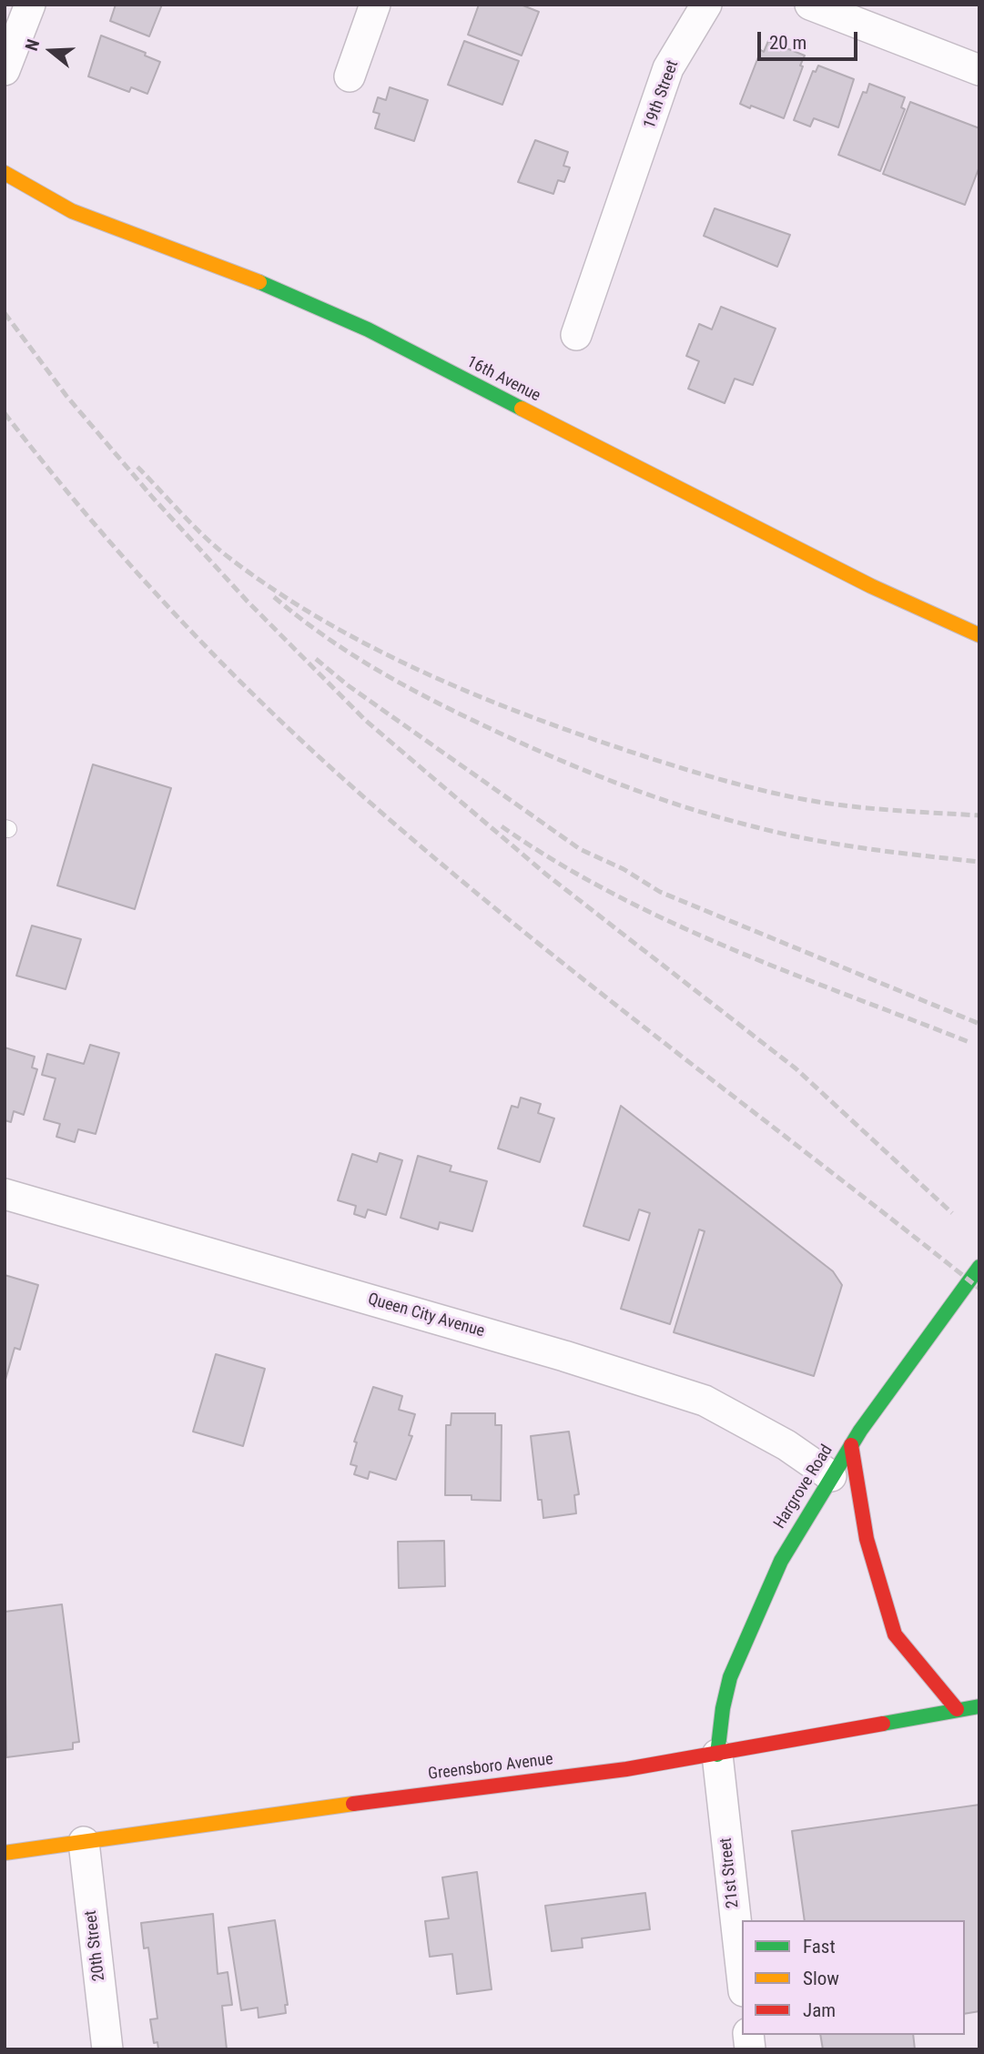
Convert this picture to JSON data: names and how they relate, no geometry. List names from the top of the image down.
{
  "streets": {
    "main road": ["16th Avenue", "Hargrove Road", "Greensboro Avenue"],
    "street": [
      "19th Street",
      "Queen City Avenue",
      "21st Street",
      "20th Street"
    ]
  },
  "crossings": [
    ["Queen City Avenue", "Hargrove Road"],
    ["Hargrove Road", "Greensboro Avenue"],
    ["Hargrove Road", "21st Street"],
    ["Greensboro Avenue", "21st Street"],
    ["Greensboro Avenue", "20th Street"]
  ],
  "legend": ["Fast", "Slow", "Jam"],
  "scale_bar": "20 m",
  "north": "left"
}
